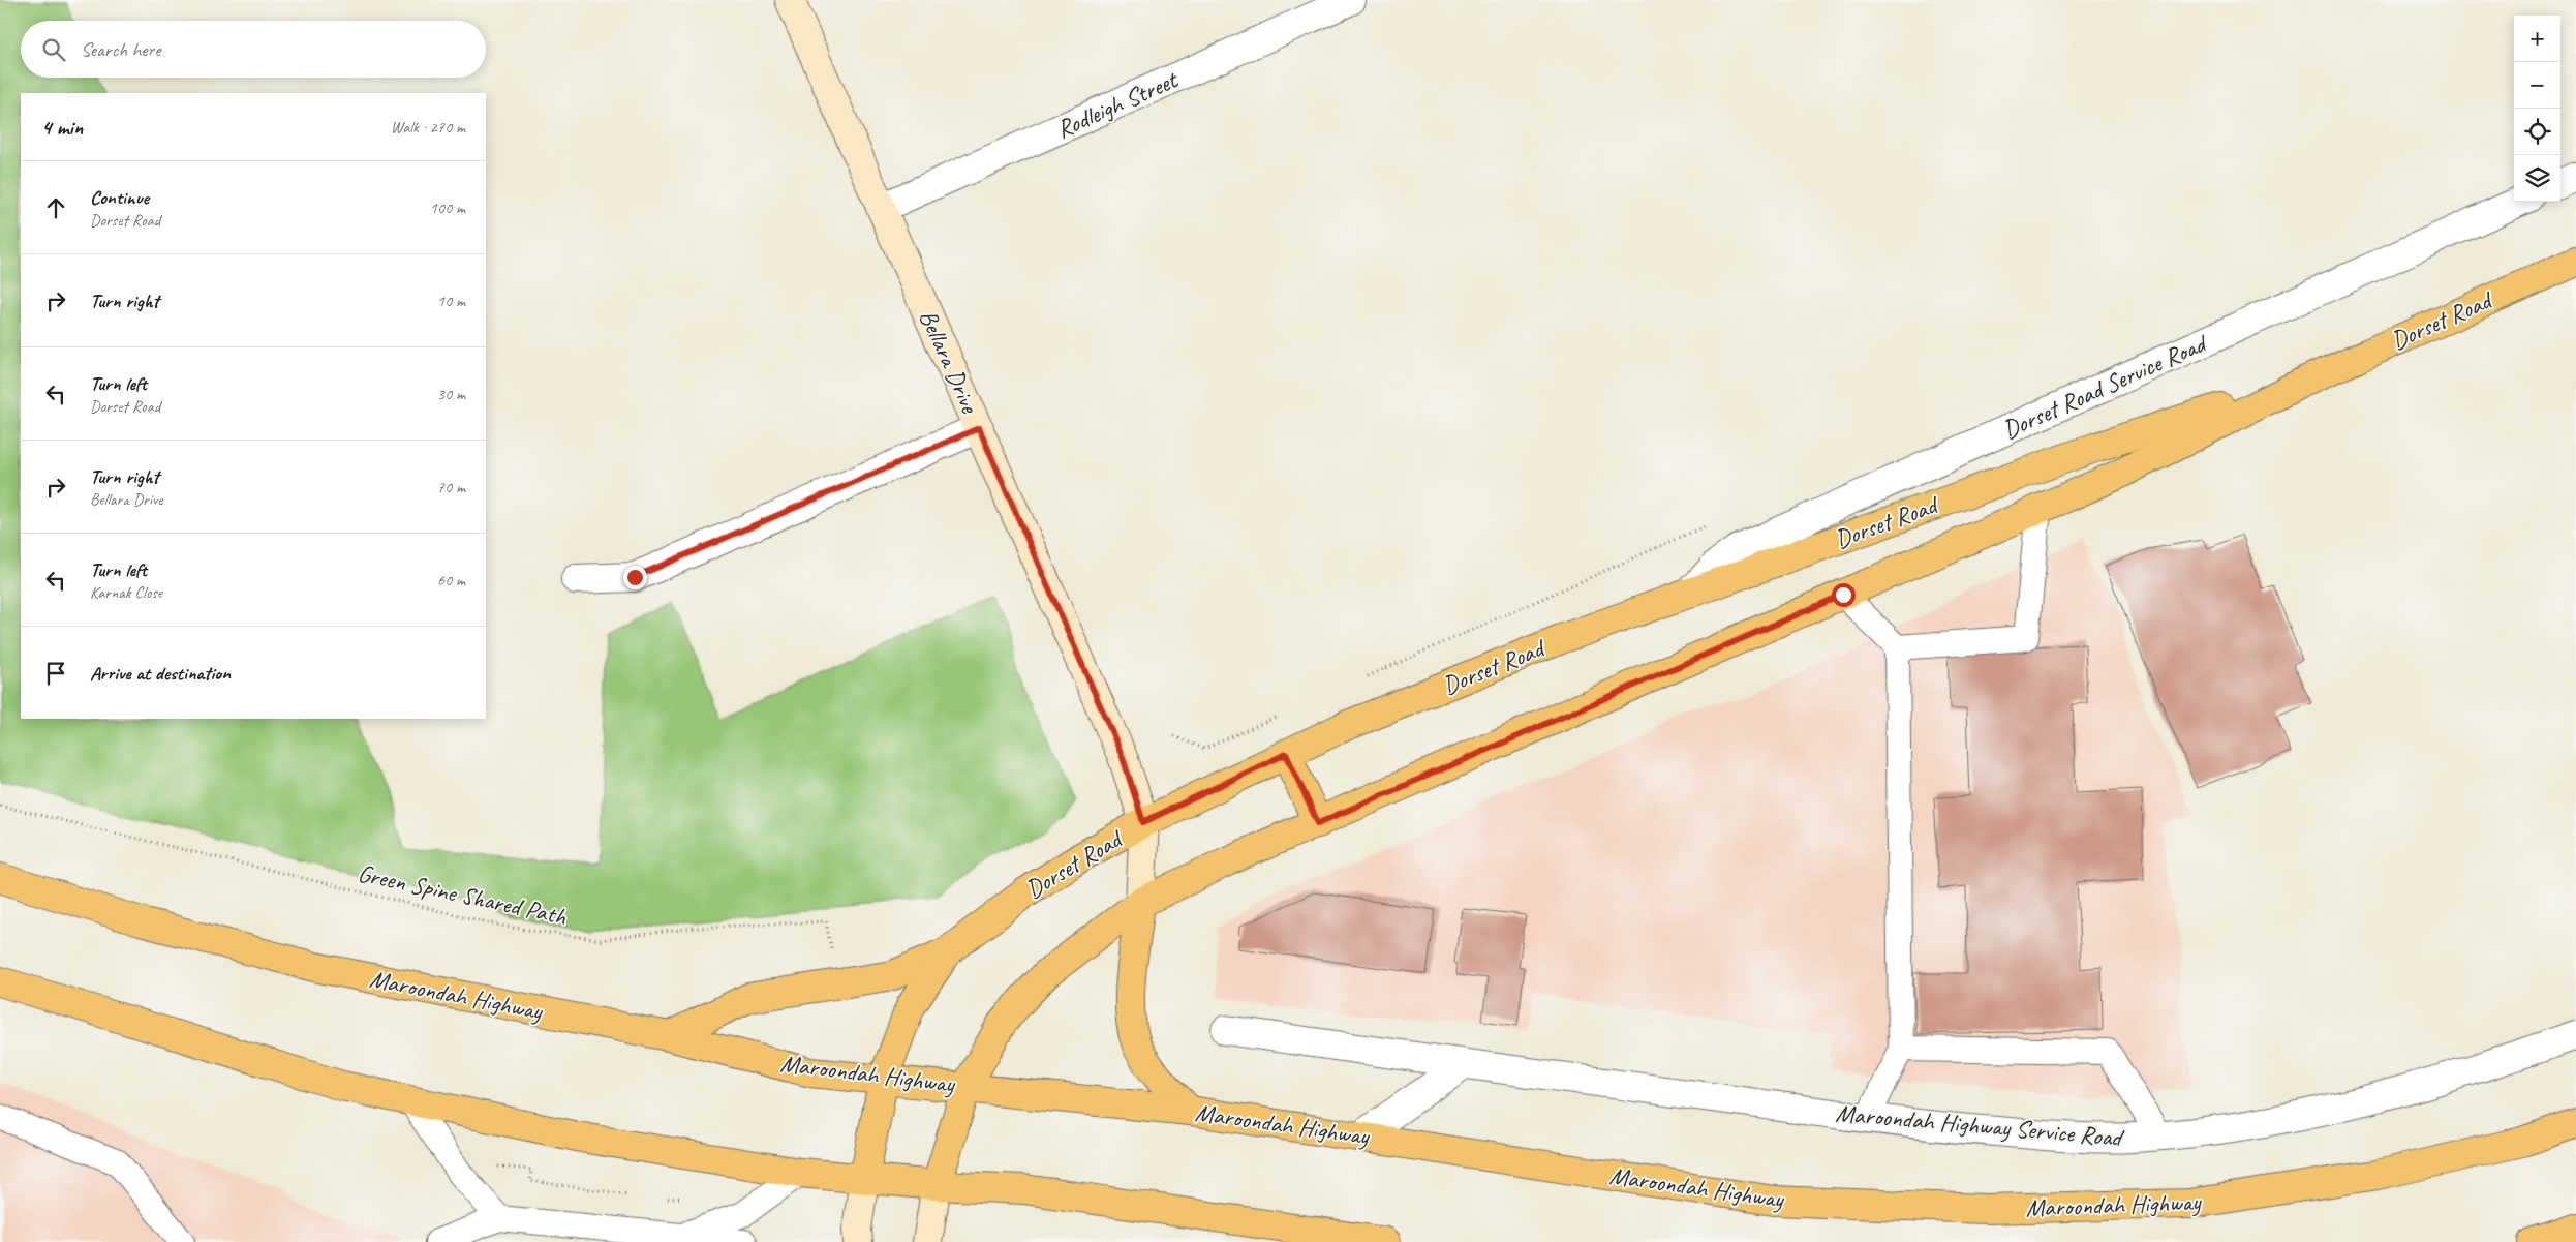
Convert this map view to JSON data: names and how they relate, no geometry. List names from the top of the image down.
{
  "streets": {
    "main road": ["Dorset Road", "Bellara Drive", "Maroondah Highway"],
    "street": ["Rodleigh Street", "Dorset Road Service Road", "Maroondah Highway Service Road"],
    "path": ["Green Spine Shared Path"]
  },
  "crossings": [
    ["Rodleigh Street", "Bellara Drive"],
    ["Dorset Road", "Bellara Drive"],
    ["Dorset Road", "Dorset Road Service Road"],
    ["Dorset Road", "Maroondah Highway"]
  ],
  "page": {
    "map_buttons": ["+", "−"],
    "search": "Search here",
    "heading": ["4 min", "Walk · 270 m"],
    "list": [
      ["Continue", "Dorset Road", "100 m"],
      ["Turn right", "10 m"],
      ["Turn left", "Dorset Road", "30 m"],
      ["Turn right", "Bellara Drive", "70 m"],
      ["Turn left", "Karnak Close", "60 m"],
      "Arrive at destination"
    ]
  }
}
